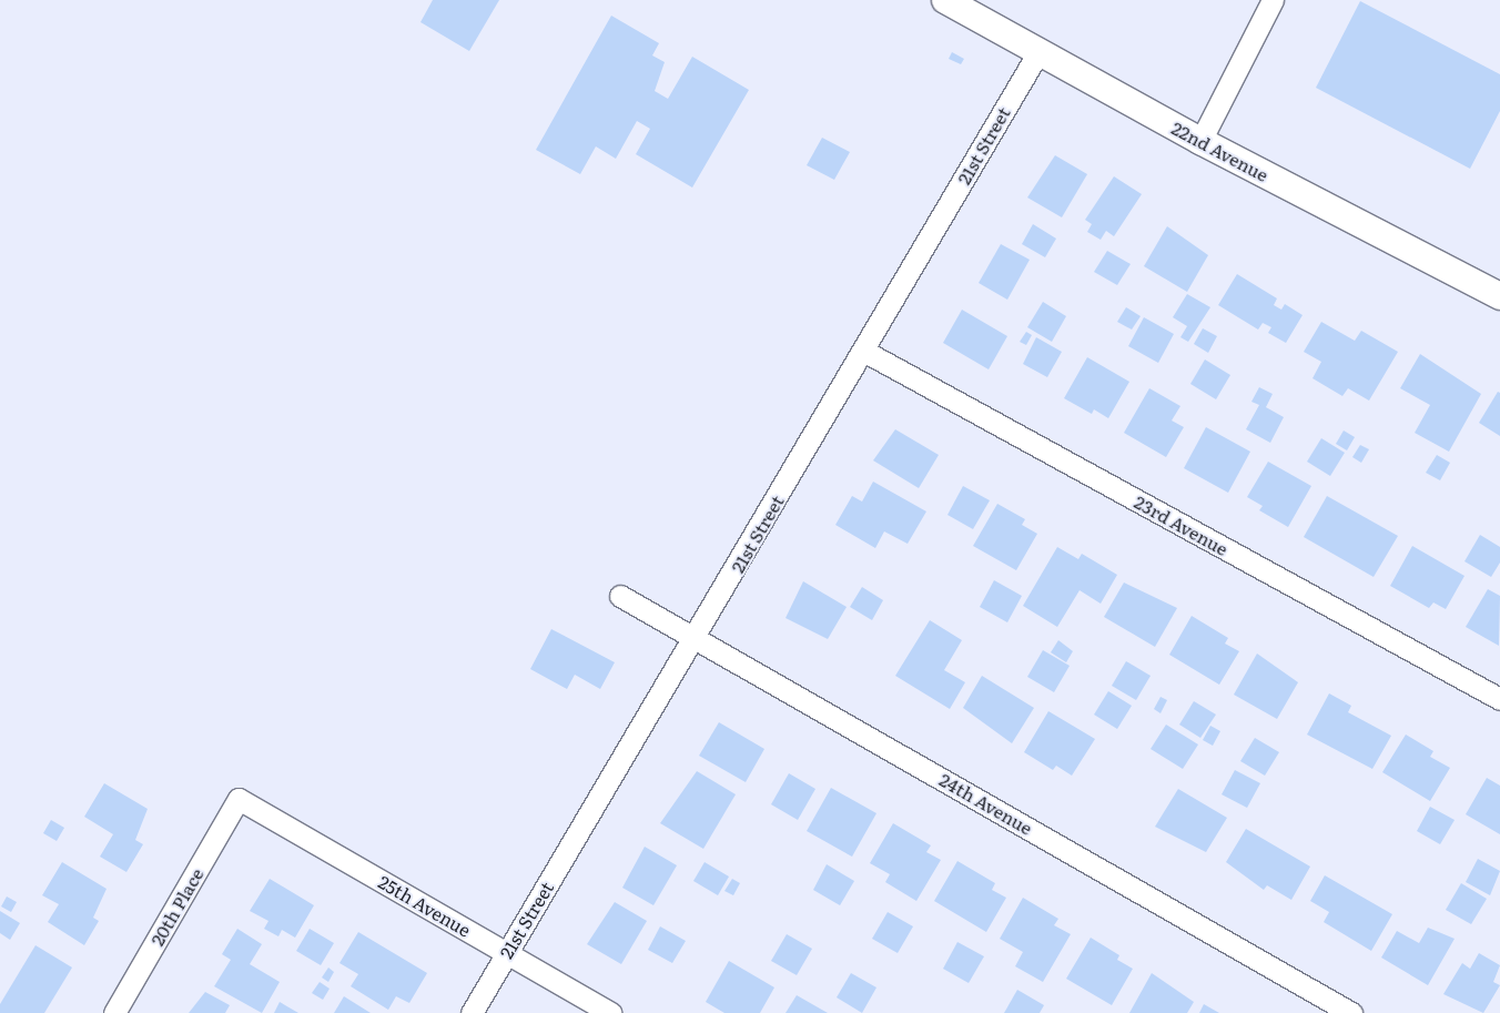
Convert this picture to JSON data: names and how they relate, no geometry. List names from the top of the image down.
{
  "streets": {
    "street": [
      "21st Street",
      "22nd Avenue",
      "23rd Avenue",
      "24th Avenue",
      "25th Avenue",
      "20th Place"
    ]
  },
  "crossings": [
    ["21st Street", "22nd Avenue"],
    ["21st Street", "23rd Avenue"],
    ["21st Street", "24th Avenue"],
    ["21st Street", "25th Avenue"],
    ["25th Avenue", "20th Place"]
  ]
}
